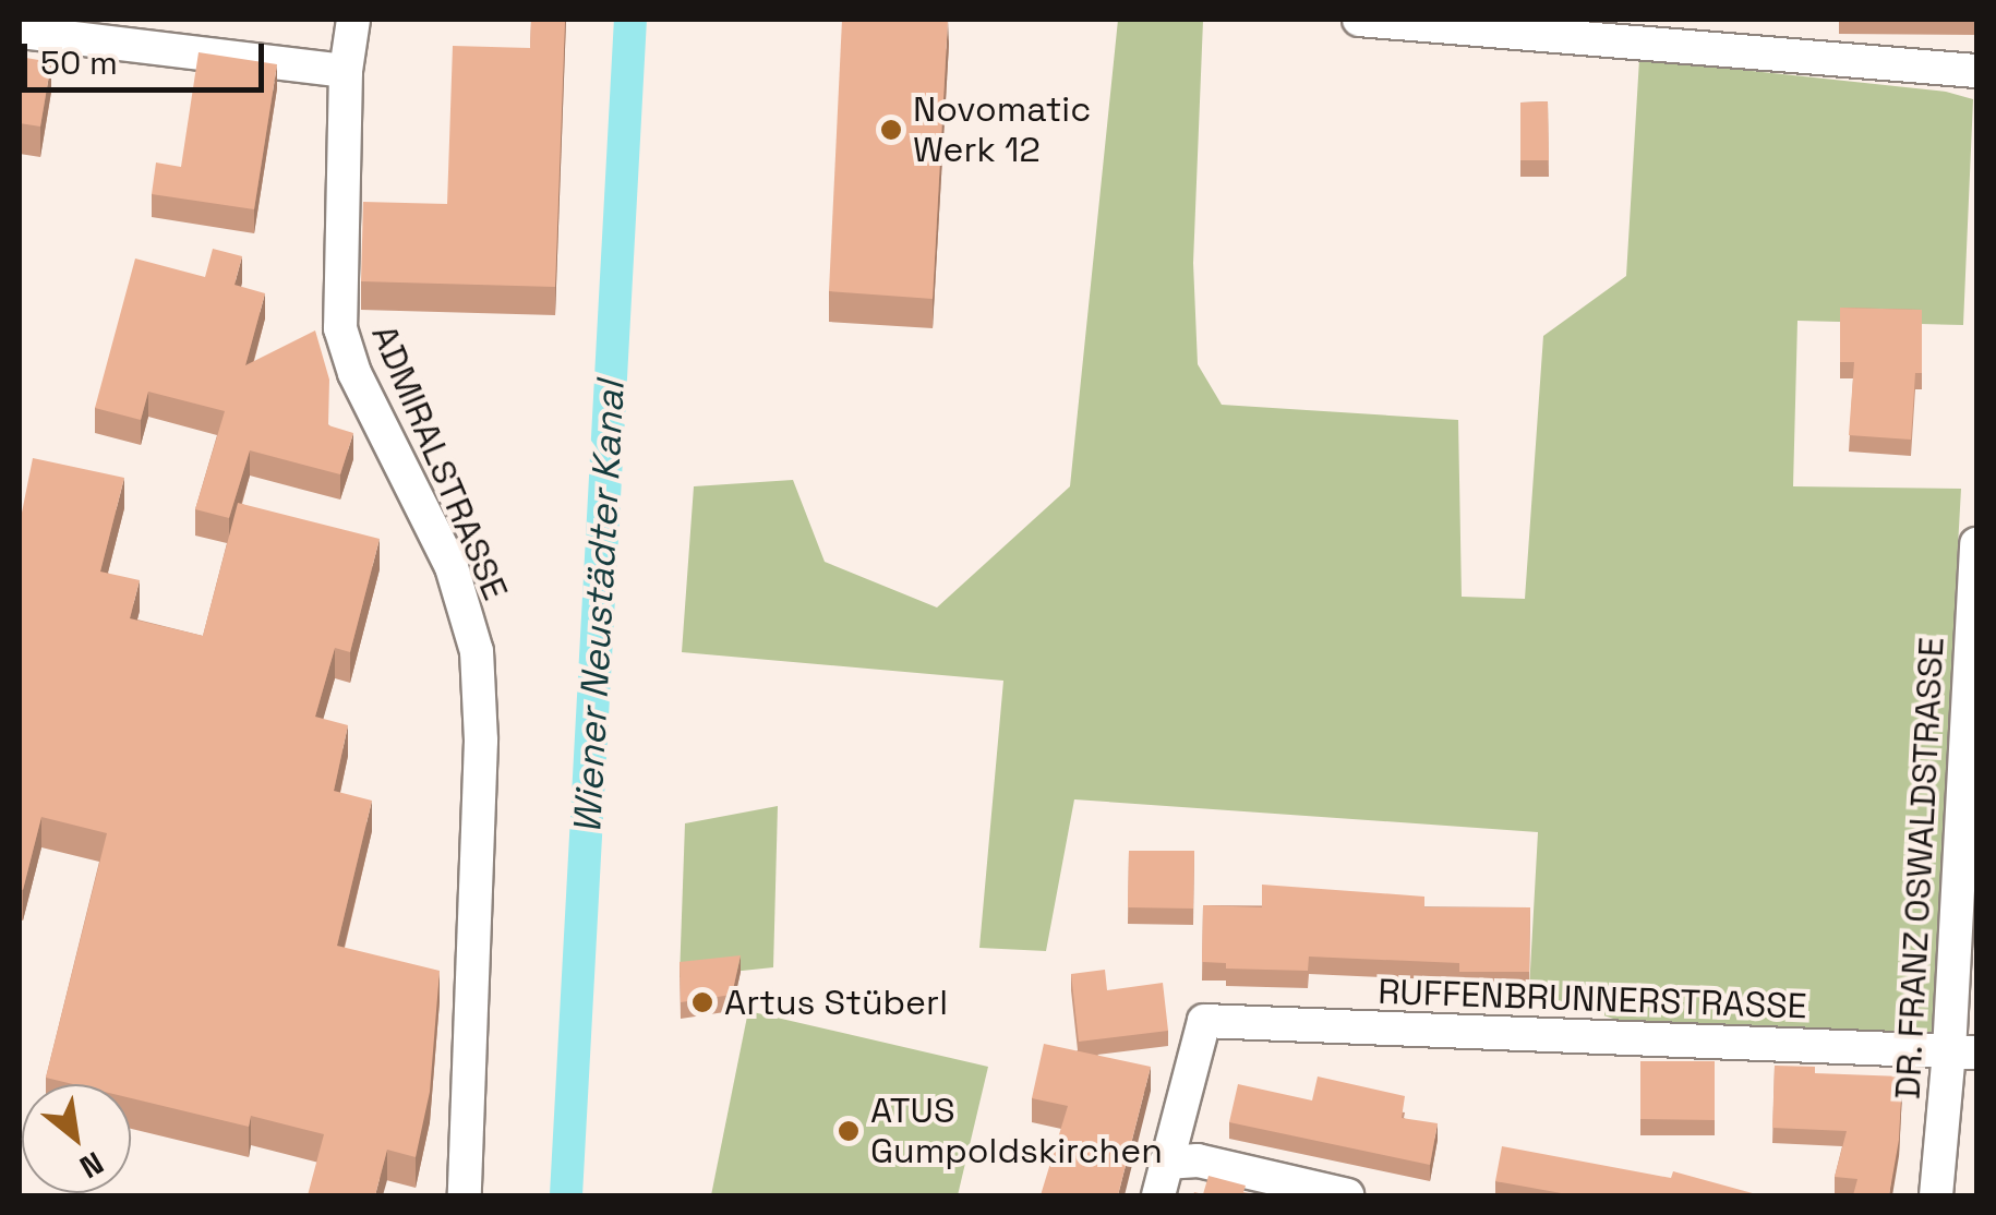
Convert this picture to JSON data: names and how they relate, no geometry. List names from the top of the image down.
{
  "streets": {
    "street": ["ADMIRALSTRASSE", "DR. FRANZ OSWALDSTRASSE", "RUFFENBRUNNERSTRASSE"]
  },
  "crossings": [
    ["DR. FRANZ OSWALDSTRASSE", "RUFFENBRUNNERSTRASSE"]
  ],
  "water": ["Wiener Neustädter Kanal"],
  "places": ["Novomatic Werk 12", "Artus Stüberl", "ATUS Gumpoldskirchen"],
  "scale_bar": "50 m",
  "north": "bottom right"
}
